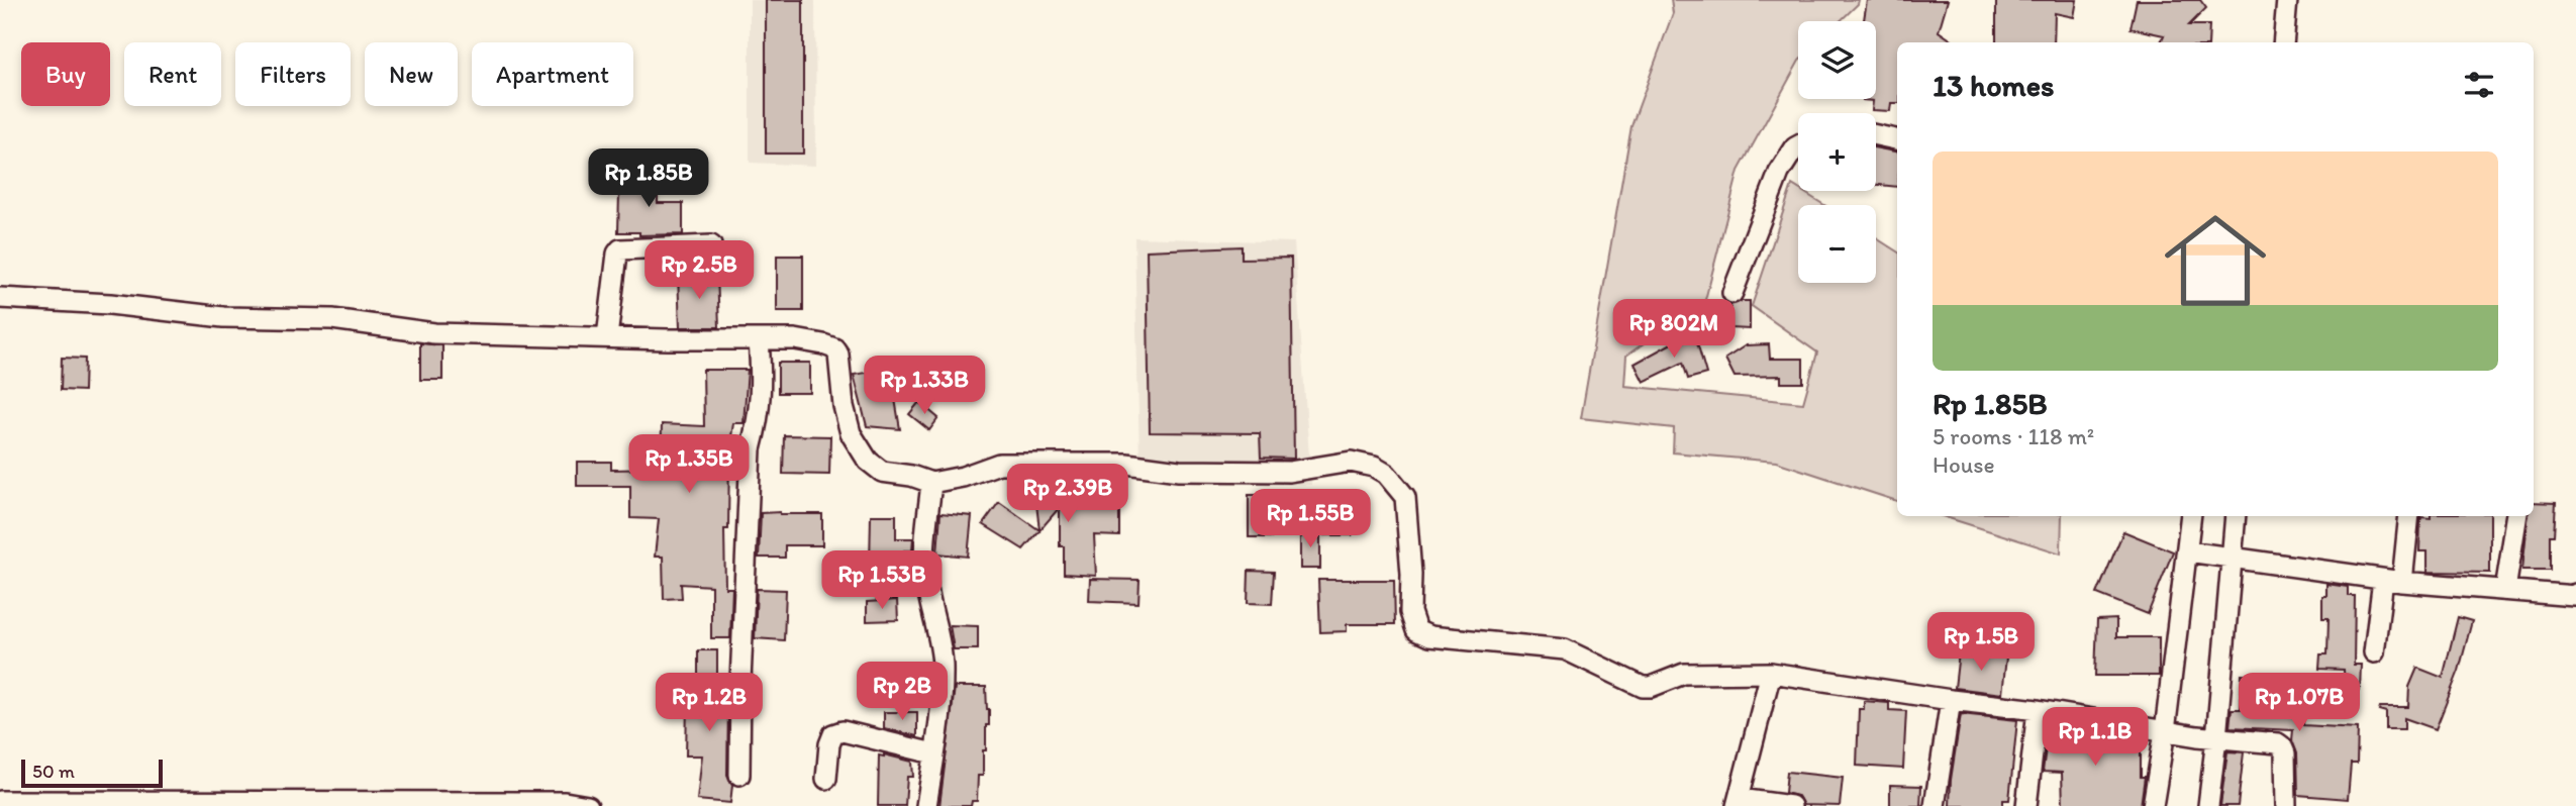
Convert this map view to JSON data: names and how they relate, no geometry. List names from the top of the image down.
{
  "scale_bar": "50 m",
  "page": {
    "map_buttons": ["+", "−"],
    "chip": [
      "Buy",
      "Rent",
      "Filters",
      "New",
      "Apartment"
    ],
    "heading": "13 homes",
    "list": [
      {
        "name": "Rp 1.85B",
        "note": "5 rooms · 118 m² · House"
      }
    ],
    "price": [
      "Rp 1.85B",
      "Rp 2.5B",
      "Rp 802M",
      "Rp 1.33B",
      "Rp 1.35B",
      "Rp 2.39B",
      "Rp 1.55B",
      "Rp 1.53B",
      "Rp 1.5B",
      "Rp 2B",
      "Rp 1.2B",
      "Rp 1.07B",
      "Rp 1.1B"
    ],
    "scale": "50 m"
  }
}
